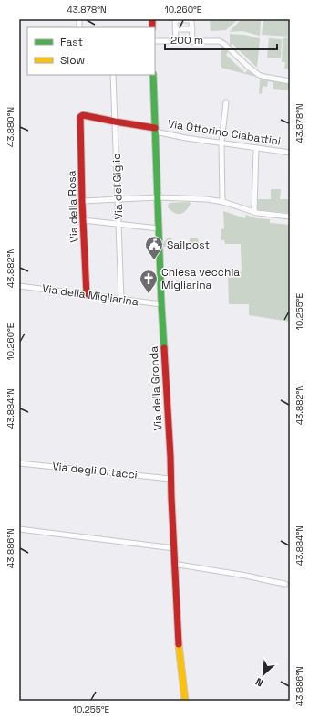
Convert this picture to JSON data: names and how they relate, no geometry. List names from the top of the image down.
{
  "streets": {
    "street": [
      "Via Ottorino Ciabattini",
      "Via del Giglio",
      "Via della Rosa",
      "Via della Migliarina",
      "Via della Gronda",
      "Via degli Ortacci"
    ]
  },
  "crossings": [
    ["Via Ottorino Ciabattini", "Via del Giglio"],
    ["Via Ottorino Ciabattini", "Via della Rosa"],
    ["Via Ottorino Ciabattini", "Via della Gronda"],
    ["Via del Giglio", "Via della Migliarina"],
    ["Via della Rosa", "Via della Migliarina"],
    ["Via della Migliarina", "Via della Gronda"],
    ["Via della Gronda", "Via degli Ortacci"]
  ],
  "places": {
    "public building": ["Sailpost"],
    "church": ["Chiesa vecchia Migliarina"]
  },
  "legend": ["Fast", "Slow"],
  "scale_bar": "200 m",
  "north": "bottom left",
  "coordinates": [
    "43.878°N",
    "10.260°E",
    "43.880°N",
    "43.882°N",
    "10.255°E",
    "43.884°N",
    "43.886°N"
  ]
}
